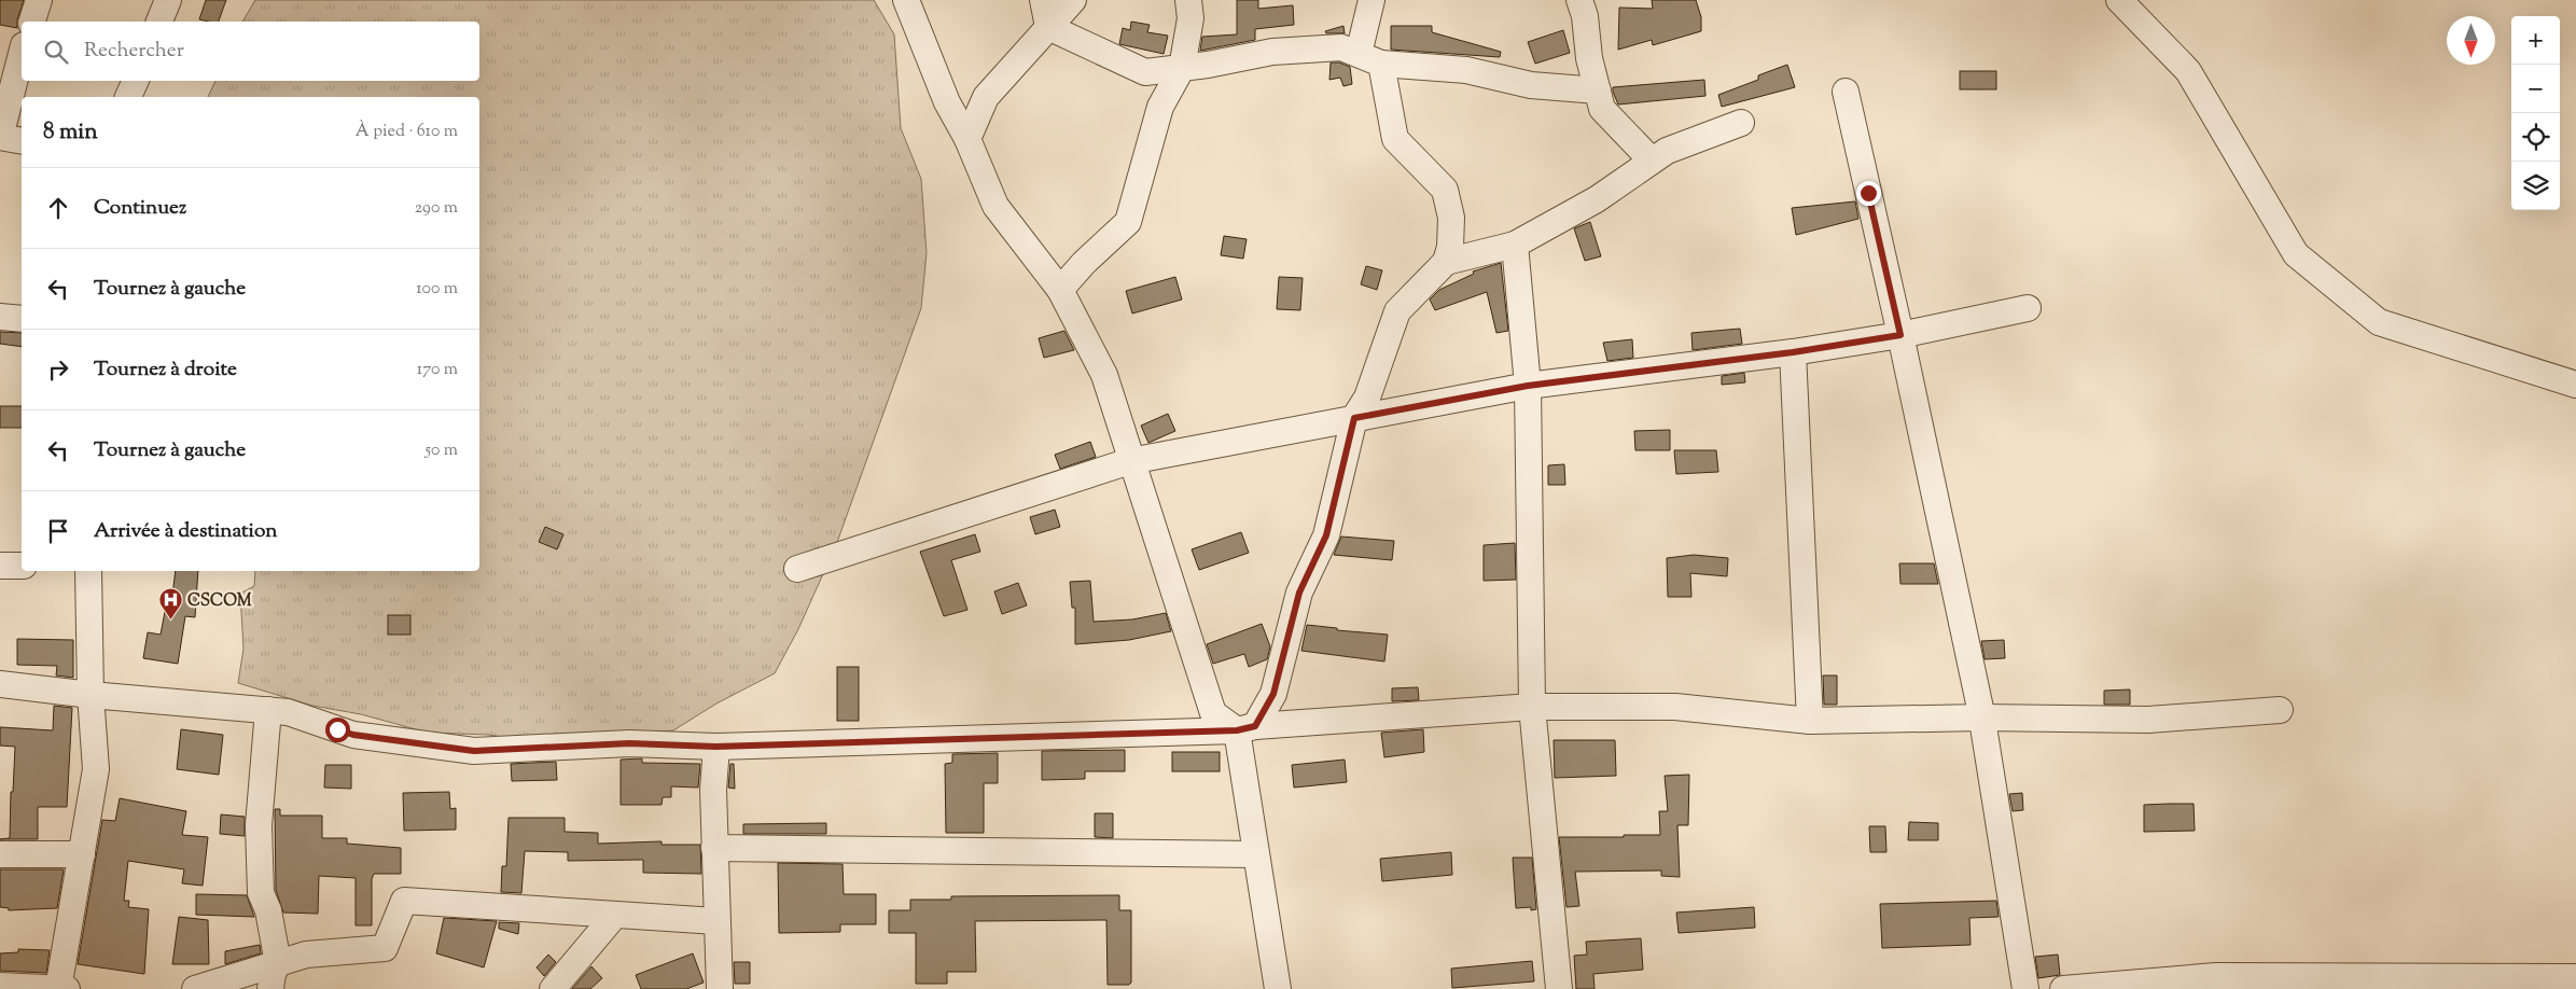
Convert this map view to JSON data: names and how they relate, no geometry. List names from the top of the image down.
{
  "places": {
    "hospital": ["CSCOM"]
  },
  "north": "bottom",
  "page": {
    "map_buttons": ["+", "−"],
    "search": "Rechercher",
    "heading": ["8 min", "À pied · 610 m"],
    "list": [
      ["Continuez", "290 m"],
      ["Tournez à gauche", "100 m"],
      ["Tournez à droite", "170 m"],
      ["Tournez à gauche", "50 m"],
      "Arrivée à destination"
    ]
  }
}
